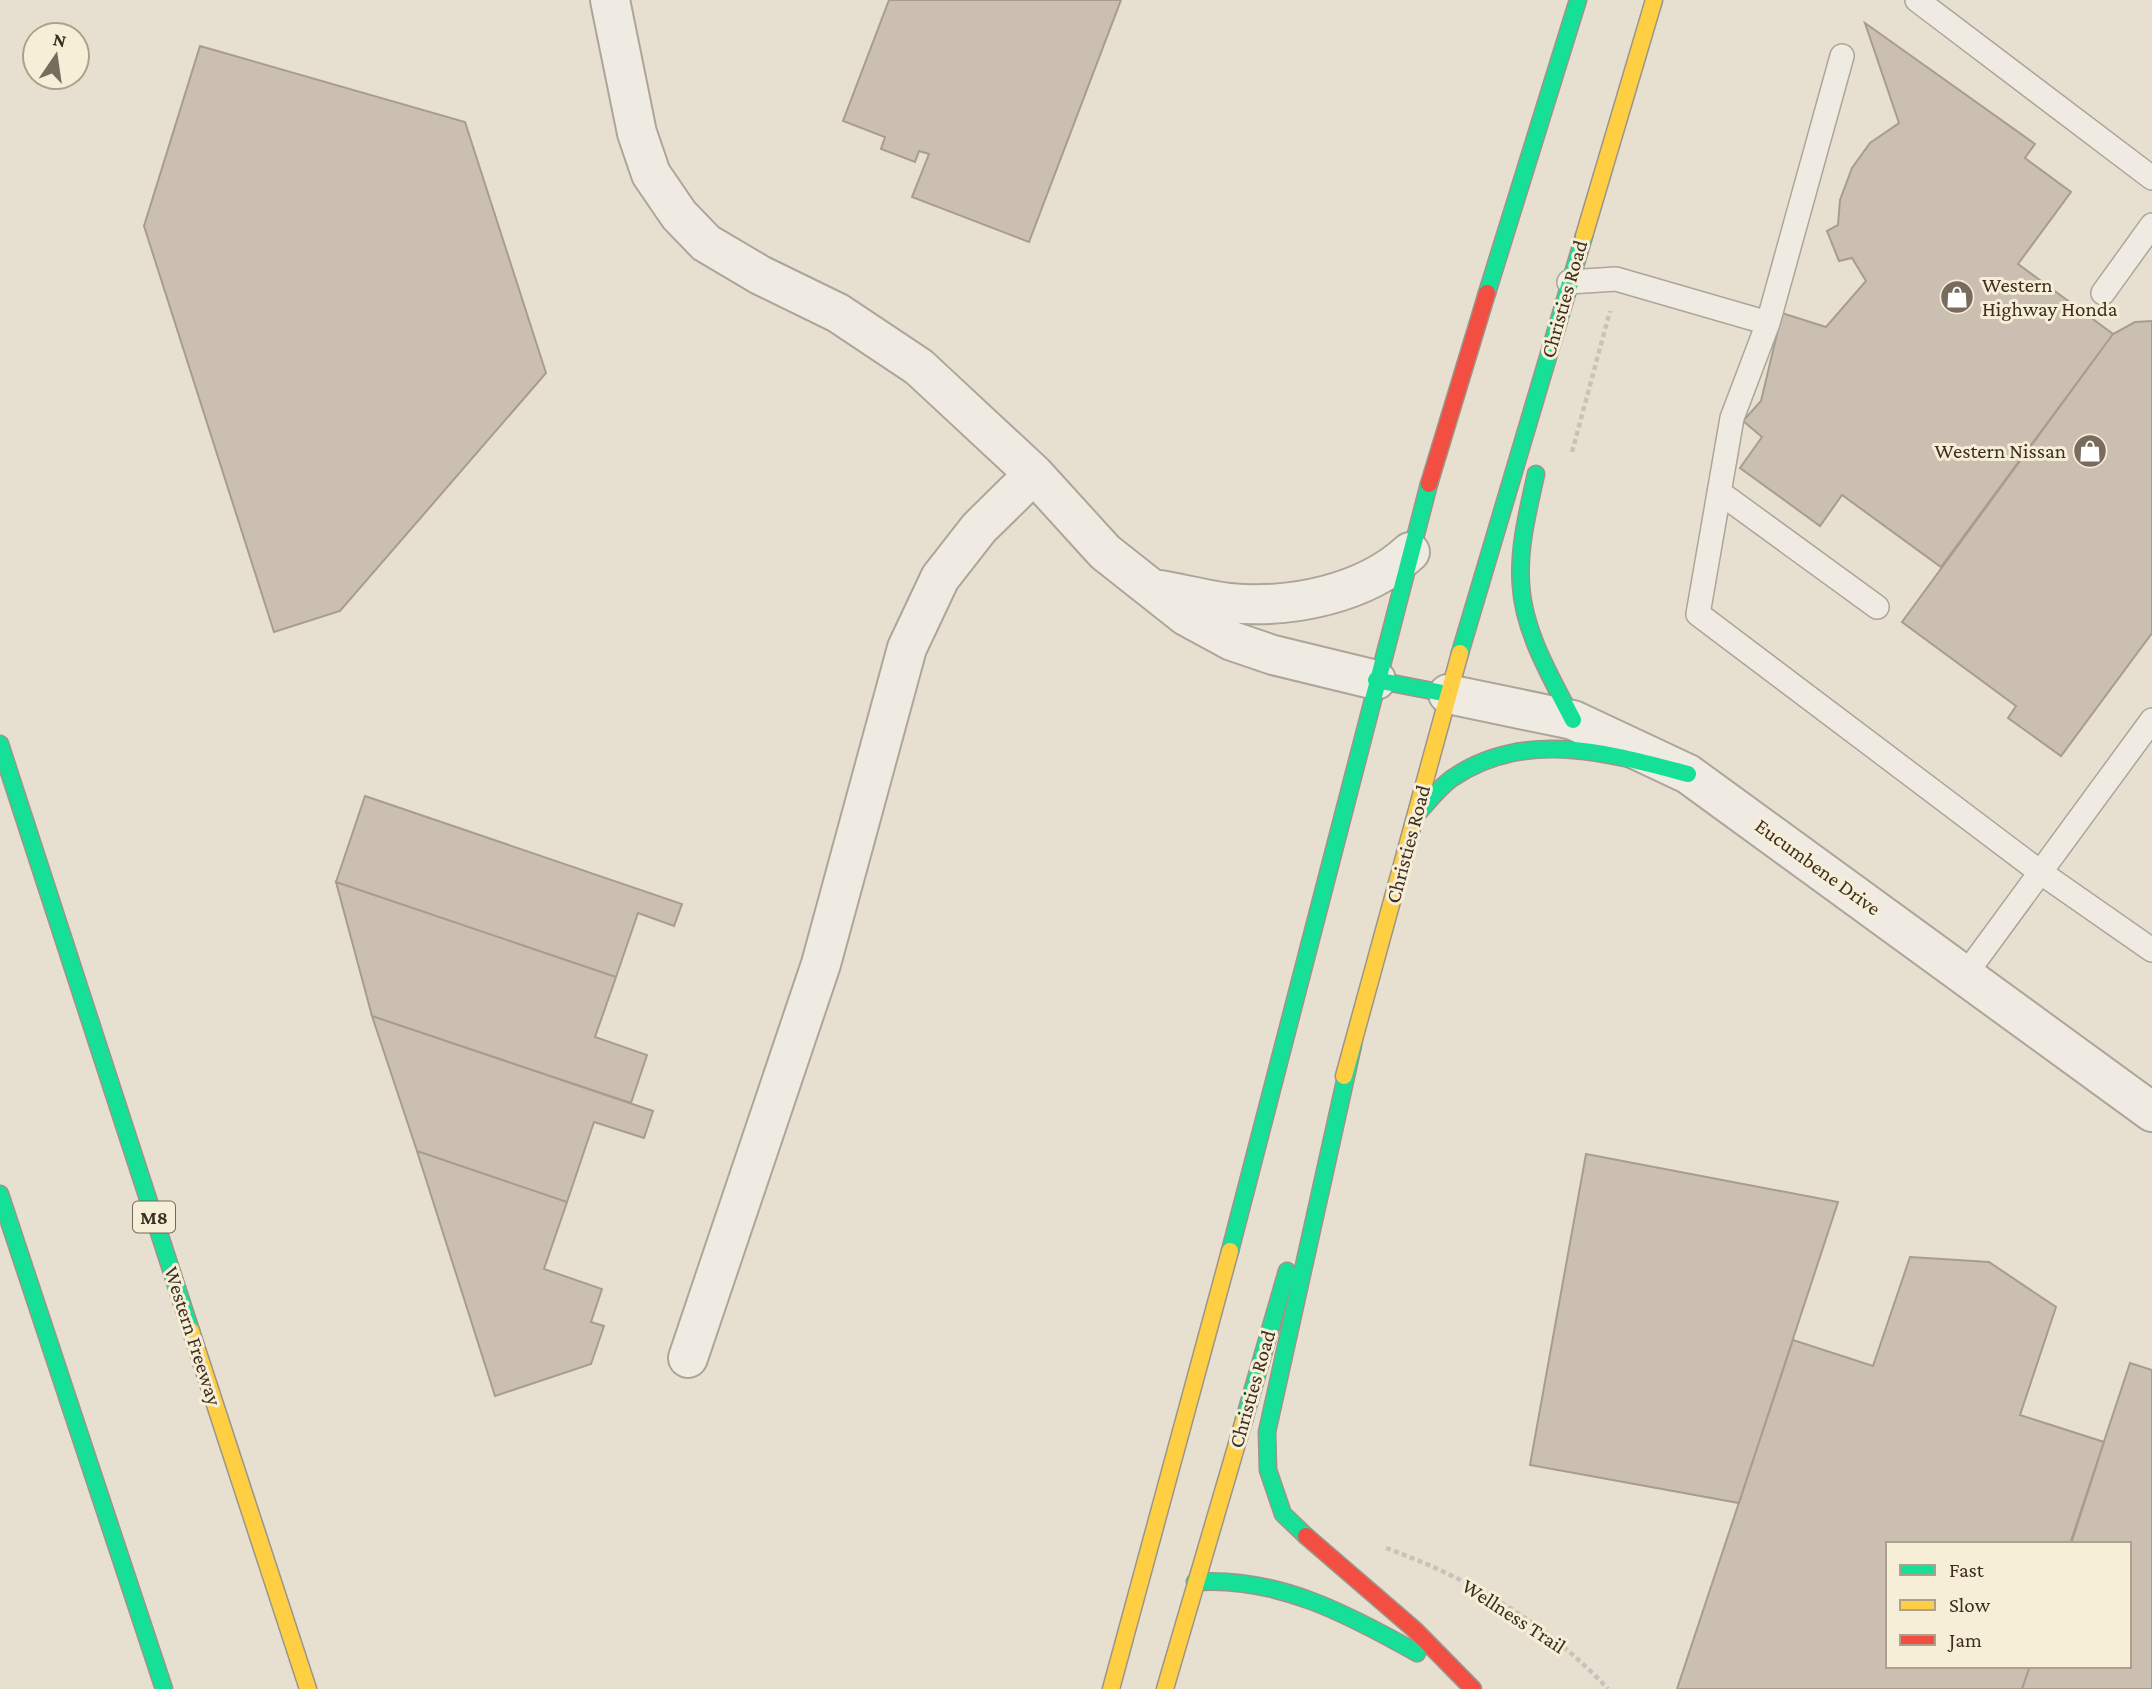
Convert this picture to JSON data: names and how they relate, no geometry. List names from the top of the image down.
{
  "streets": {
    "main road": ["Christies Road", "M8", "Western Freeway"],
    "street": ["Eucumbene Drive"],
    "path": ["Wellness Trail"]
  },
  "crossings": [
    ["Christies Road", "Eucumbene Drive"]
  ],
  "places": {
    "shop": ["Western Highway Honda", "Western Nissan"]
  },
  "legend": ["Fast", "Slow", "Jam"],
  "north": "top"
}
